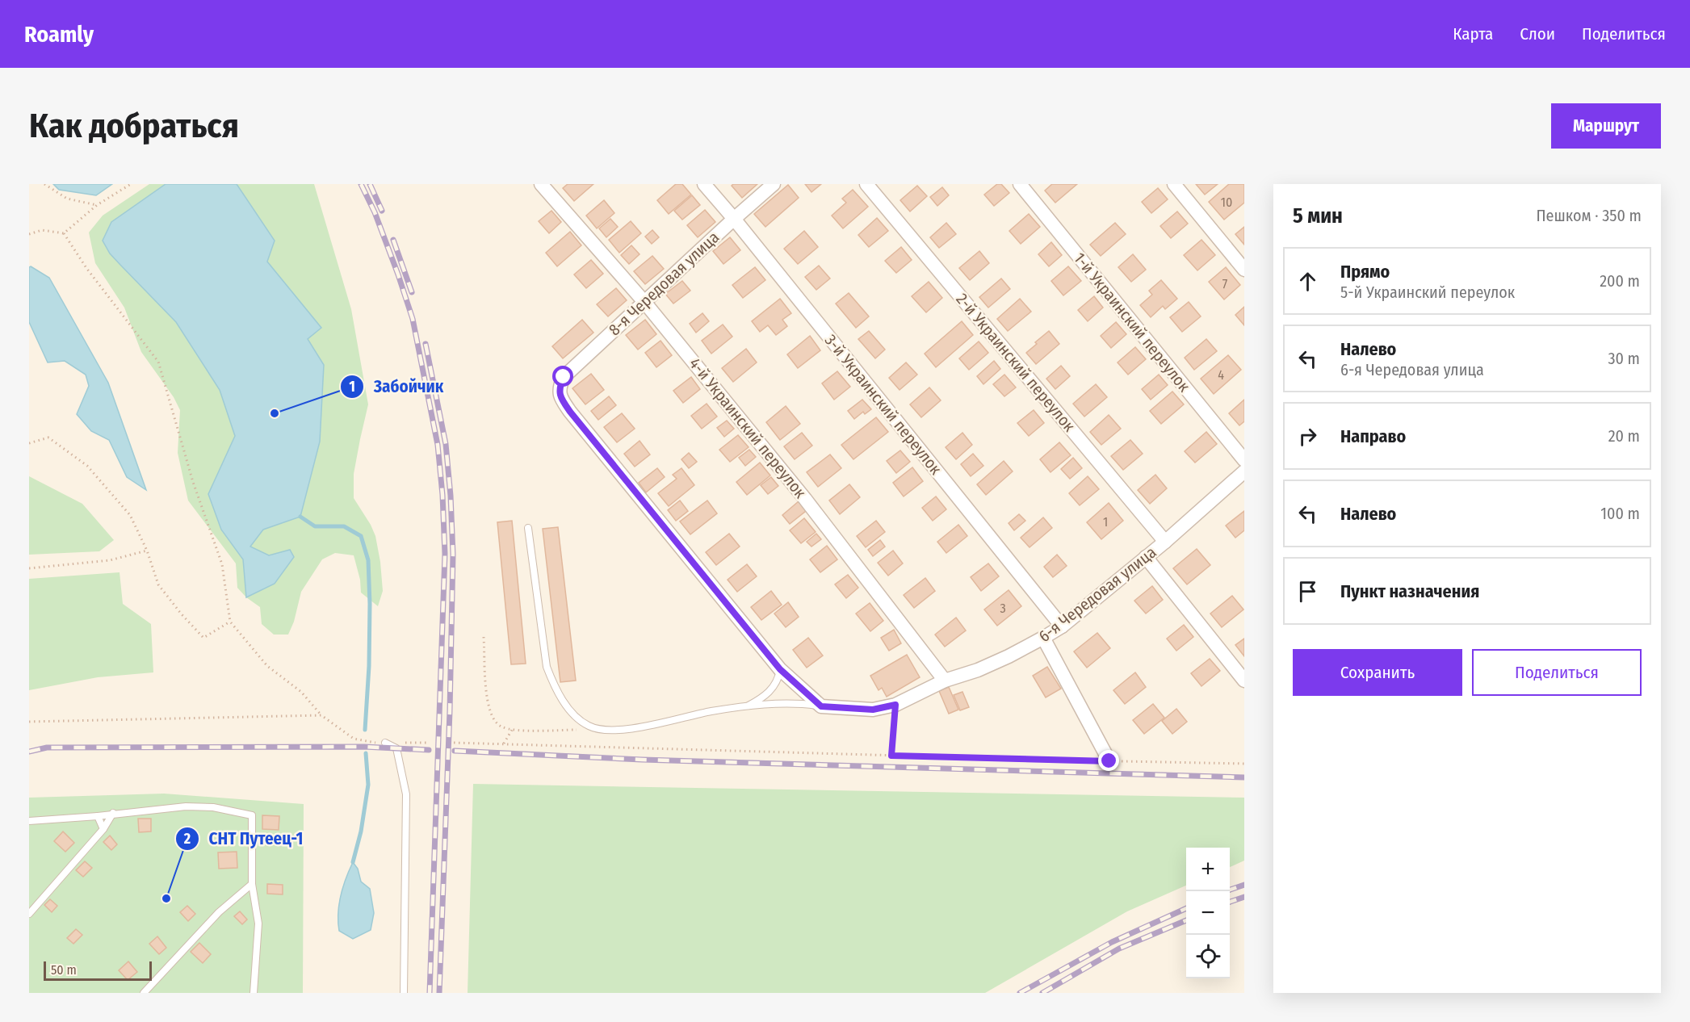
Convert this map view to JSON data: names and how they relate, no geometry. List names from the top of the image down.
{
  "streets": {
    "street": [
      "8-я Чередовая улица",
      "1-й Украинский переулок",
      "2-й Украинский переулок",
      "3-й Украинский переулок",
      "4-й Украинский переулок",
      "6-я Чередовая улица"
    ]
  },
  "crossings": [
    ["8-я Чередовая улица", "3-й Украинский переулок"],
    ["8-я Чередовая улица", "4-й Украинский переулок"],
    ["2-й Украинский переулок", "6-я Чередовая улица"],
    ["3-й Украинский переулок", "6-я Чередовая улица"],
    ["4-й Украинский переулок", "6-я Чередовая улица"]
  ],
  "places": ["Забойчик", "СНТ Путеец-1"],
  "house_numbers": [
    "10",
    "7",
    "4",
    "1",
    "3"
  ],
  "scale_bar": "50 m",
  "page": {
    "header": "Roamly",
    "nav": ["Карта", "Слои", "Поделиться"],
    "buttons": [
      "Маршрут",
      ["Сохранить", "Поделиться"]
    ],
    "title": "Как добраться",
    "heading": ["5 мин", "Пешком · 350 m"],
    "list": [
      ["Прямо", "5-й Украинский переулок", "200 m"],
      ["Налево", "6-я Чередовая улица", "30 m"],
      ["Направо", "20 m"],
      ["Налево", "100 m"],
      "Пункт назначения"
    ],
    "map_buttons": ["+", "−"],
    "scale": "50 m"
  }
}
